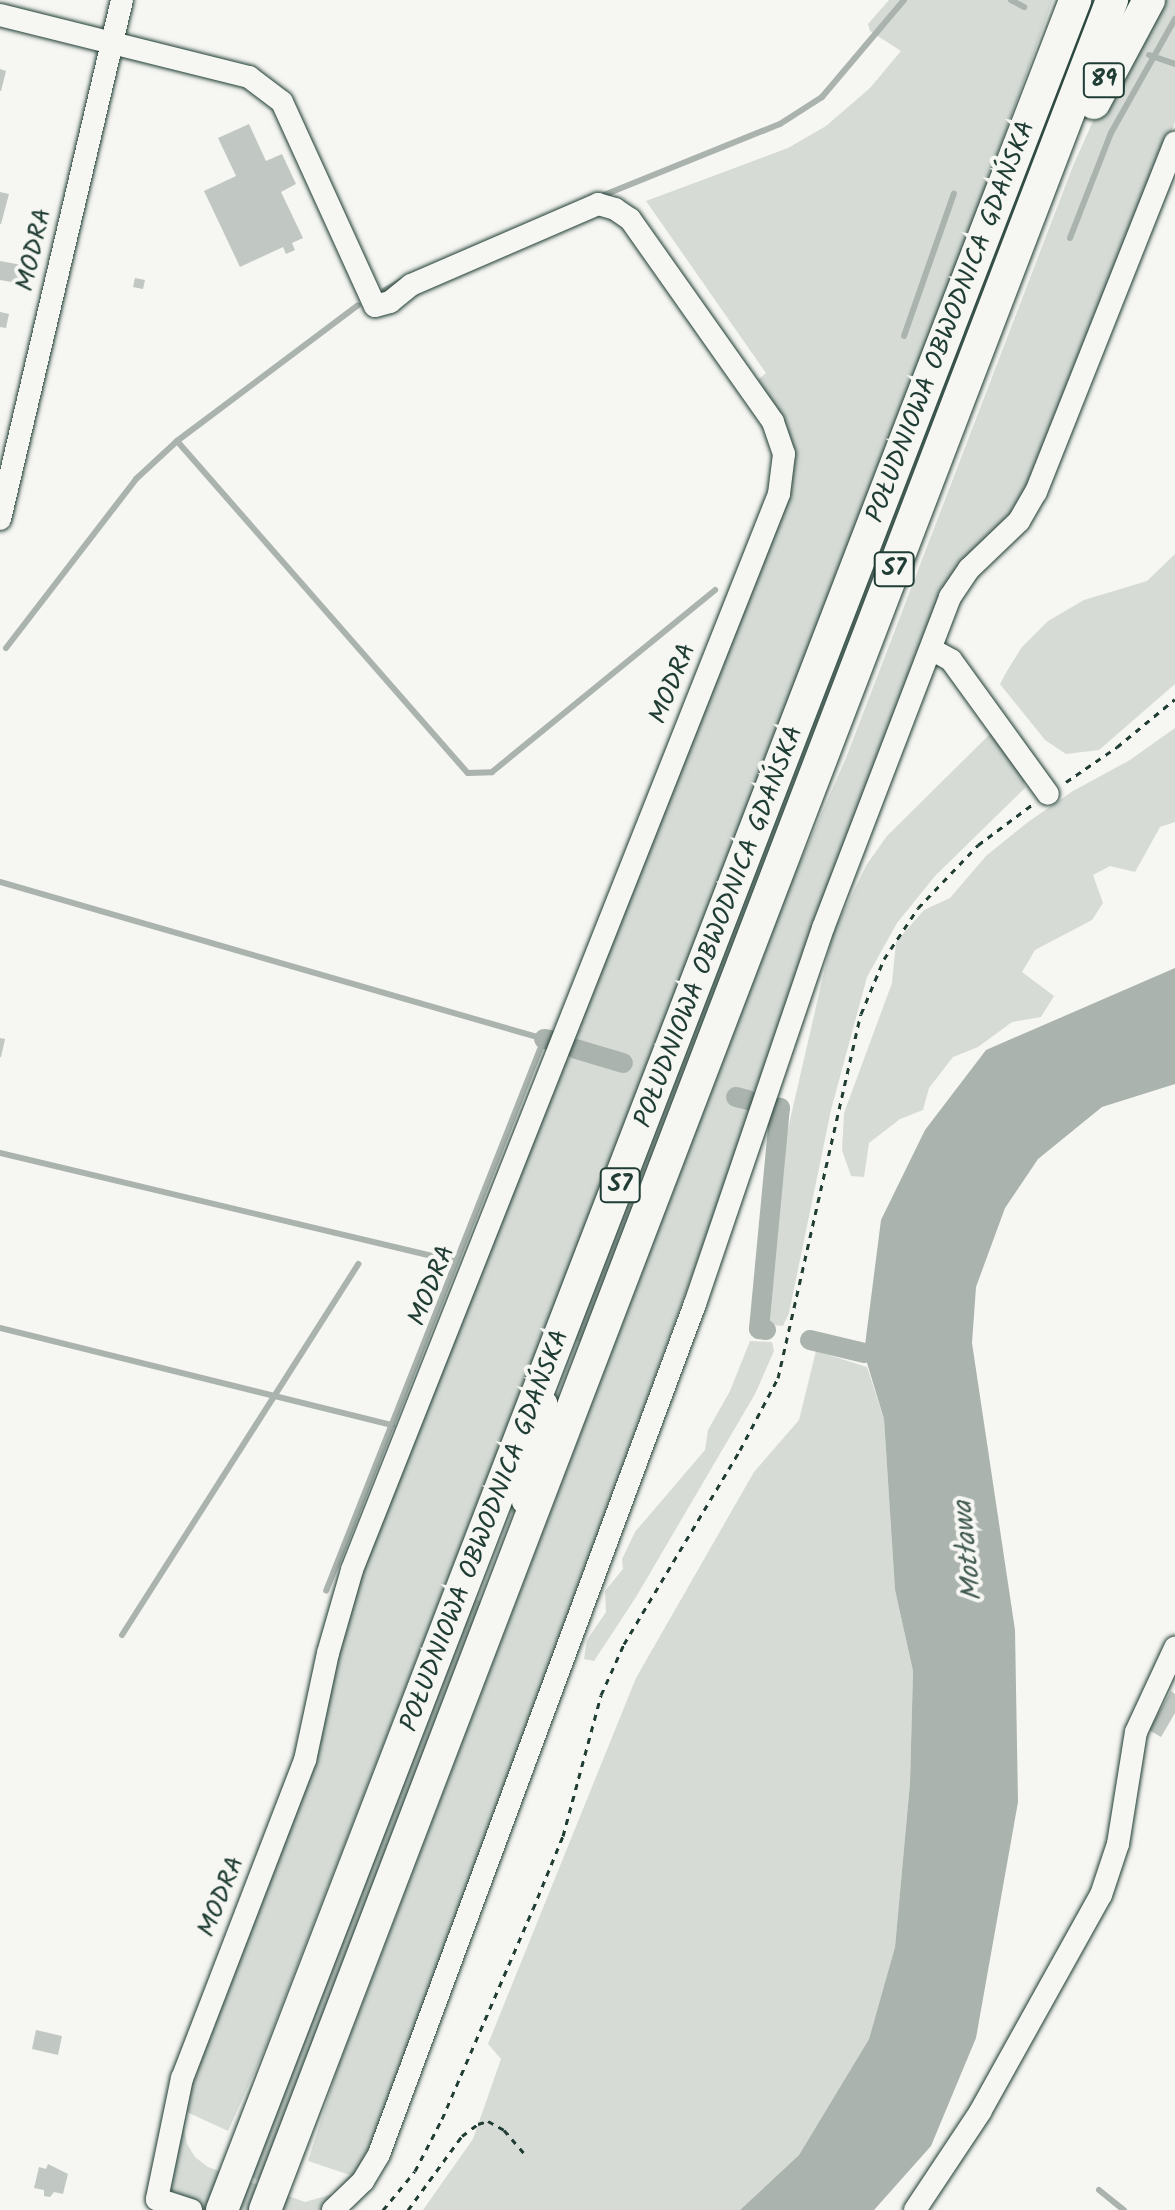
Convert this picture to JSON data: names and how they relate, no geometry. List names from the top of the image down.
{
  "streets": {
    "highway": ["89", "POŁUDNIOWA OBWODNICA GDAŃSKA", "S7"],
    "street": ["MODRA"]
  },
  "crossings": [
    ["89", "POŁUDNIOWA OBWODNICA GDAŃSKA"]
  ],
  "water": ["Motława"]
}
